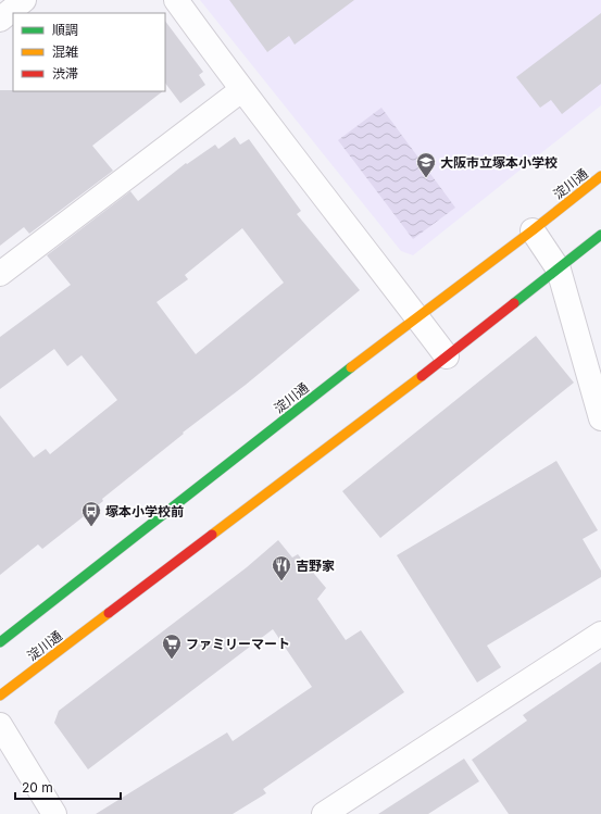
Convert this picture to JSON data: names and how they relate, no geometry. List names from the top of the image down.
{
  "streets": {
    "street": ["淀川通"]
  },
  "places": {
    "school or university": ["大阪市立塚本小学校"],
    "bus stop": ["塚本小学校前"],
    "restaurant": ["吉野家"],
    "supermarket": ["ファミリーマート"]
  },
  "legend": ["順調", "混雑", "渋滞"],
  "scale_bar": "20 m"
}
